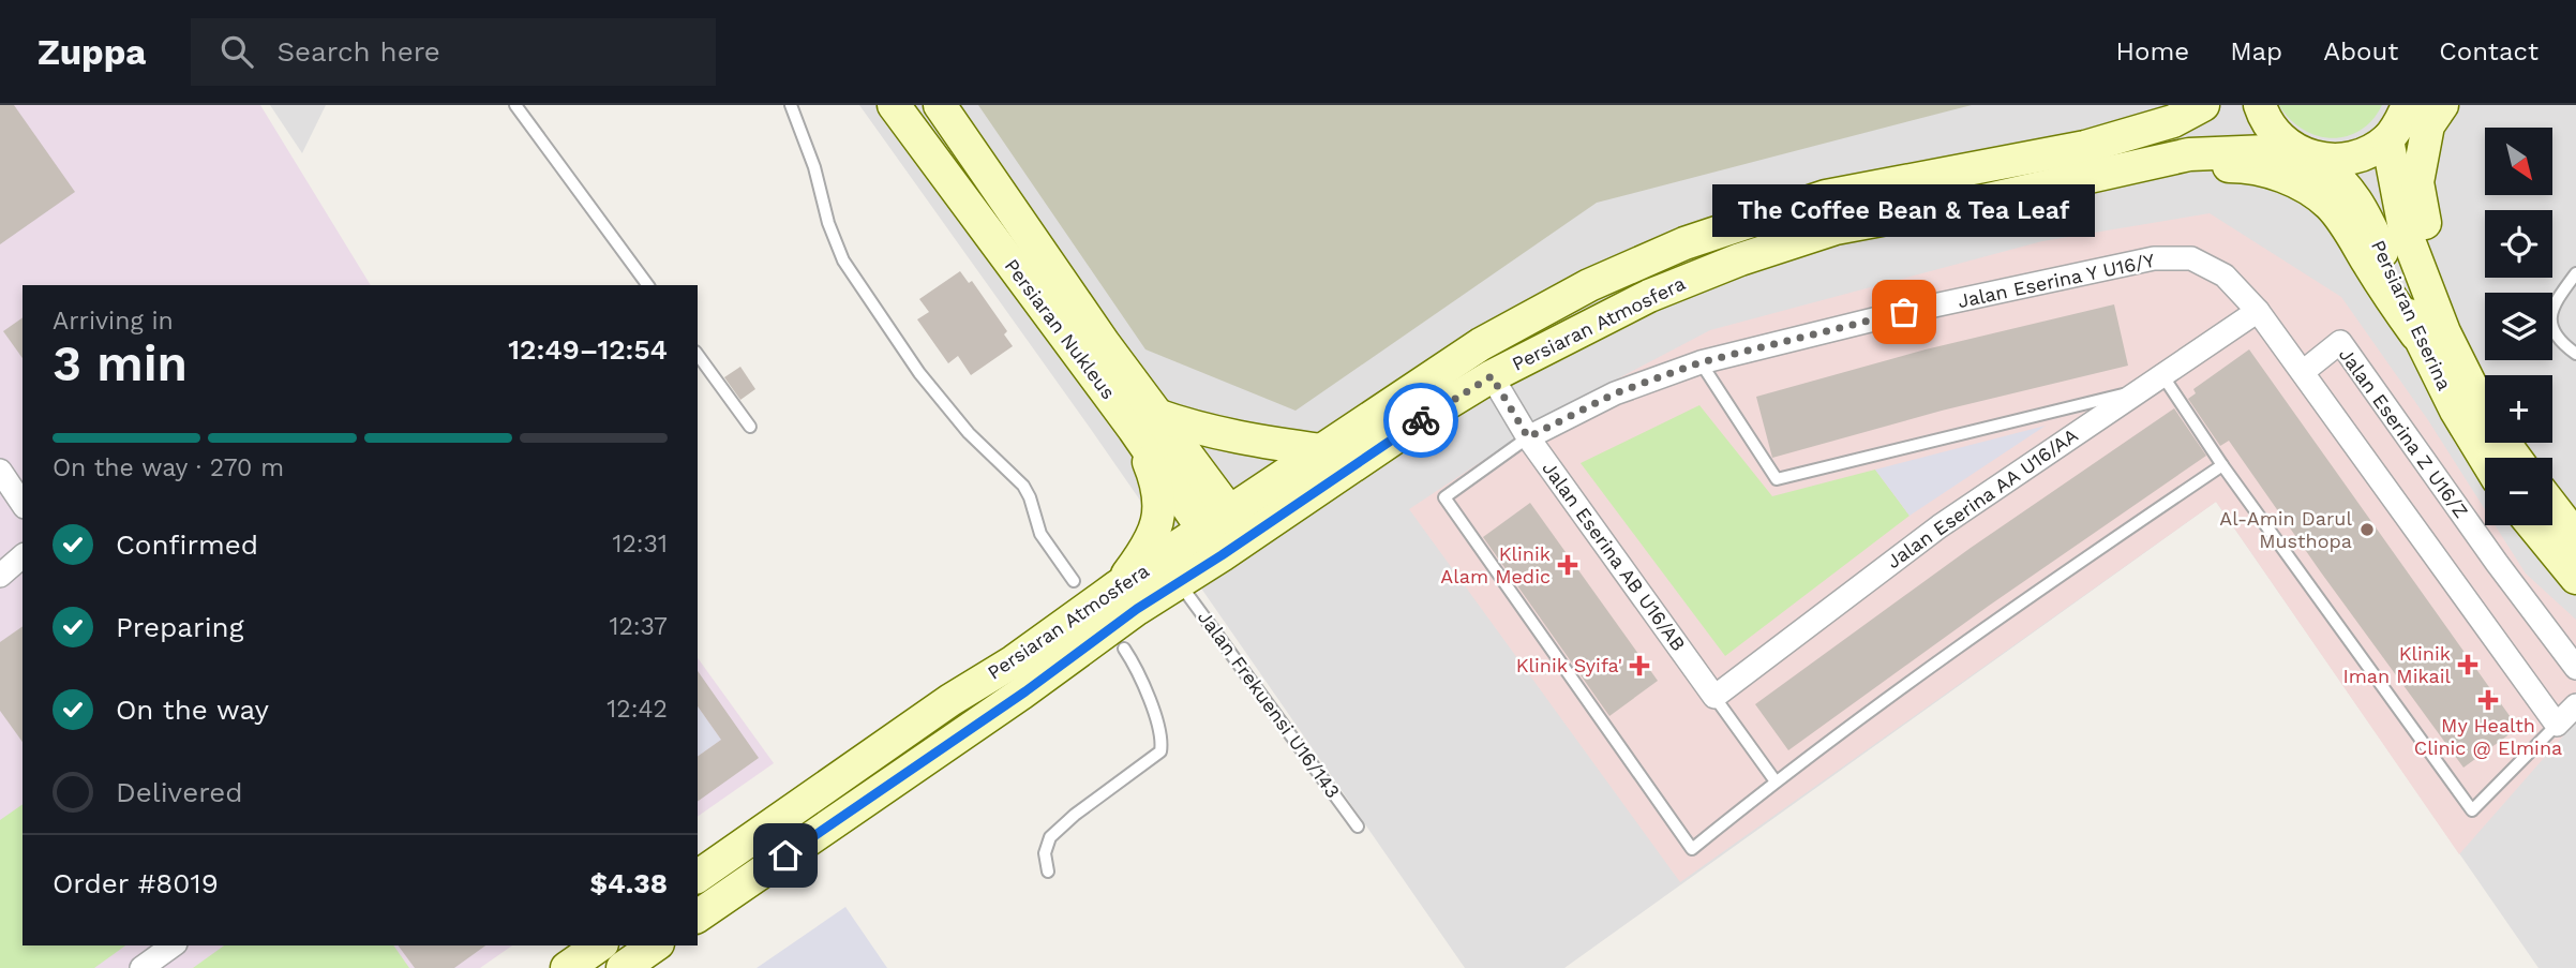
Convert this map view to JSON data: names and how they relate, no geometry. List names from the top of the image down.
{
  "streets": {
    "street": [
      "Jalan Eserina Y U16/Y",
      "Persiaran Eserina",
      "Persiaran Atmosfera",
      "Persiaran Nukleus",
      "Jalan Eserina Z U16/Z",
      "Jalan Eserina AA U16/AA",
      "Jalan Eserina AB U16/AB"
    ],
    "lane": ["Jalan Frekuensi U16/143"]
  },
  "crossings": [
    ["Jalan Eserina Y U16/Y", "Jalan Eserina Z U16/Z"],
    ["Jalan Eserina Y U16/Y", "Jalan Eserina AA U16/AA"],
    ["Jalan Eserina Y U16/Y", "Jalan Eserina AB U16/AB"],
    ["Persiaran Eserina", "Persiaran Atmosfera"],
    ["Persiaran Atmosfera", "Persiaran Nukleus"],
    ["Persiaran Atmosfera", "Jalan Eserina AB U16/AB"],
    ["Persiaran Atmosfera", "Jalan Frekuensi U16/143"],
    ["Jalan Eserina AA U16/AA", "Jalan Eserina AB U16/AB"]
  ],
  "places": {
    "other": ["The Coffee Bean & Tea Leaf", "Al-Amin Darul Musthopa"],
    "health": [
      "Klinik Alam Medic",
      "Klinik Iman Mikail",
      "Klinik Syifa'",
      "My Health Clinic @ Elmina"
    ]
  },
  "north": "bottom right",
  "page": {
    "header": "Zuppa",
    "search": "Search here",
    "nav": [
      "Home",
      "Map",
      "About",
      "Contact"
    ],
    "map_buttons": ["+", "−"],
    "bubble": "The Coffee Bean & Tea Leaf",
    "heading": ["3 min", "Arriving in", "12:49–12:54"],
    "panel": ["Order #8019", "$4.38"],
    "bar": "On the way · 270 m",
    "list": [
      ["Confirmed", "12:31"],
      ["Preparing", "12:37"],
      ["On the way", "12:42"],
      "Delivered"
    ]
  }
}
